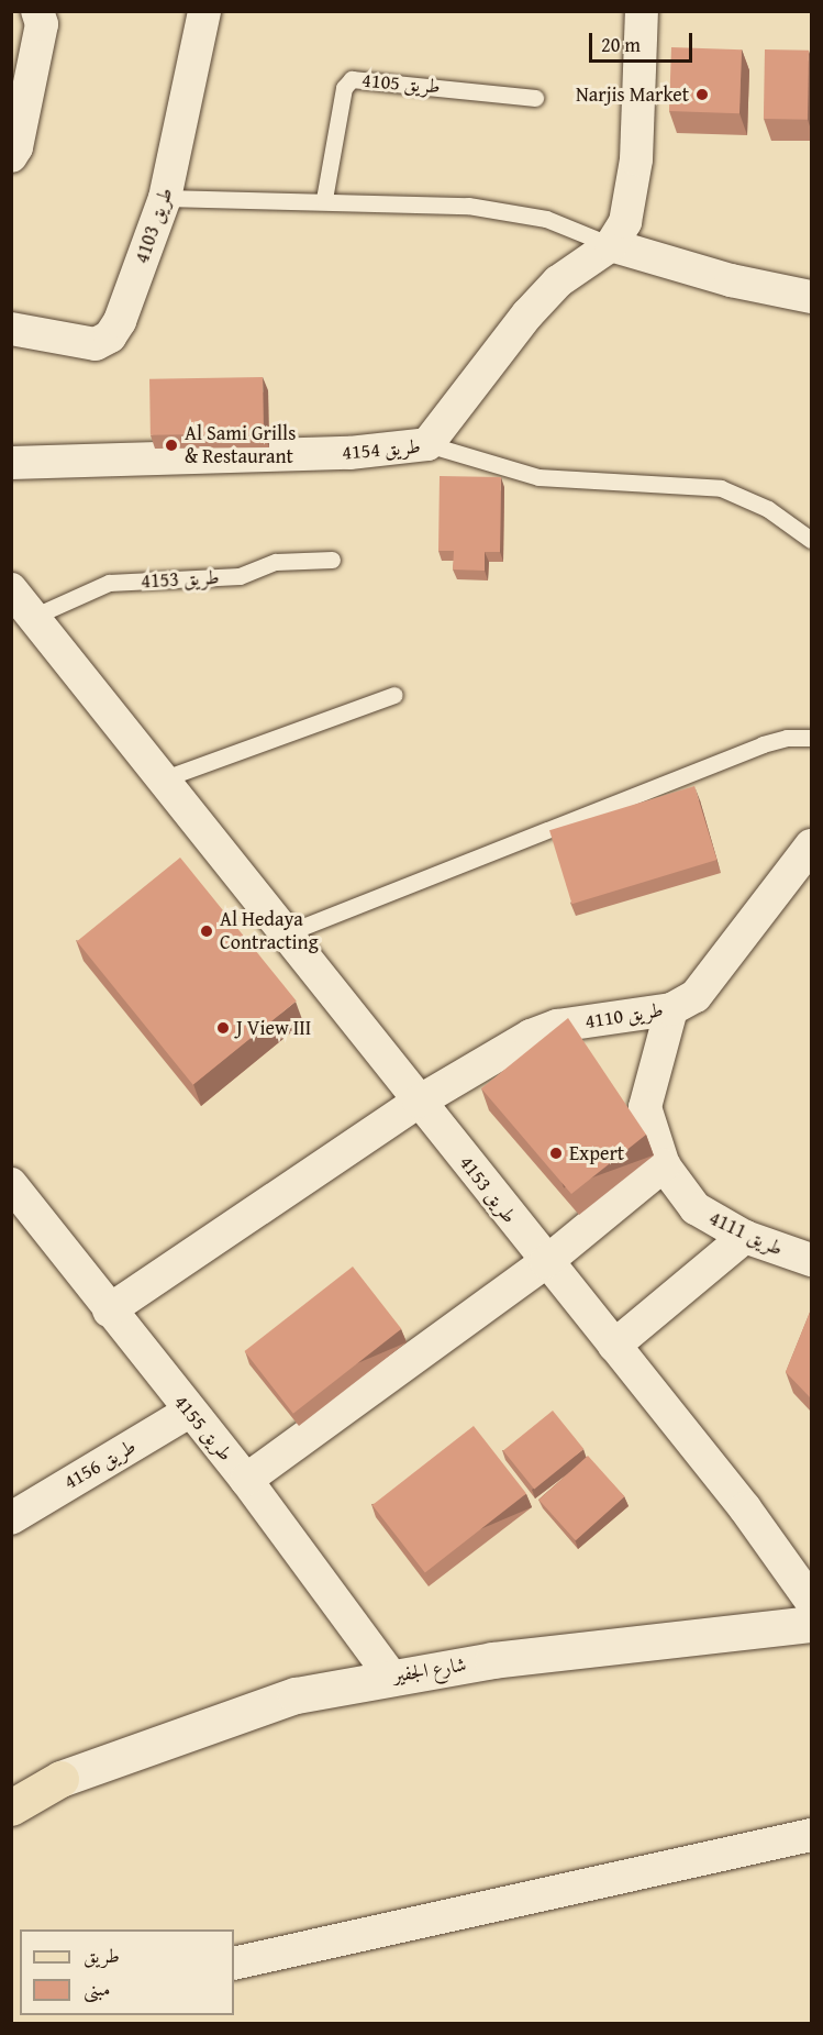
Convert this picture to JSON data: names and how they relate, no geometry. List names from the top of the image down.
{
  "streets": {
    "street": [
      "طريق 4103",
      "طريق 4154",
      "طريق 4153",
      "طريق 4110",
      "طريق 4111",
      "طريق 4155",
      "طريق 4156",
      "شارع الجفير"
    ],
    "lane": ["طريق 4105"]
  },
  "crossings": [
    ["طريق 4153", "طريق 4110"],
    ["طريق 4110", "طريق 4111"],
    ["طريق 4110", "طريق 4155"],
    ["طريق 4155", "طريق 4156"],
    ["طريق 4155", "شارع الجفير"]
  ],
  "places": [
    "Narjis Market",
    "Al Sami Grills & Restaurant",
    "Al Hedaya Contracting",
    "J View III",
    "Expert"
  ],
  "legend": ["طريق", "مبنى"],
  "scale_bar": "20 m"
}
